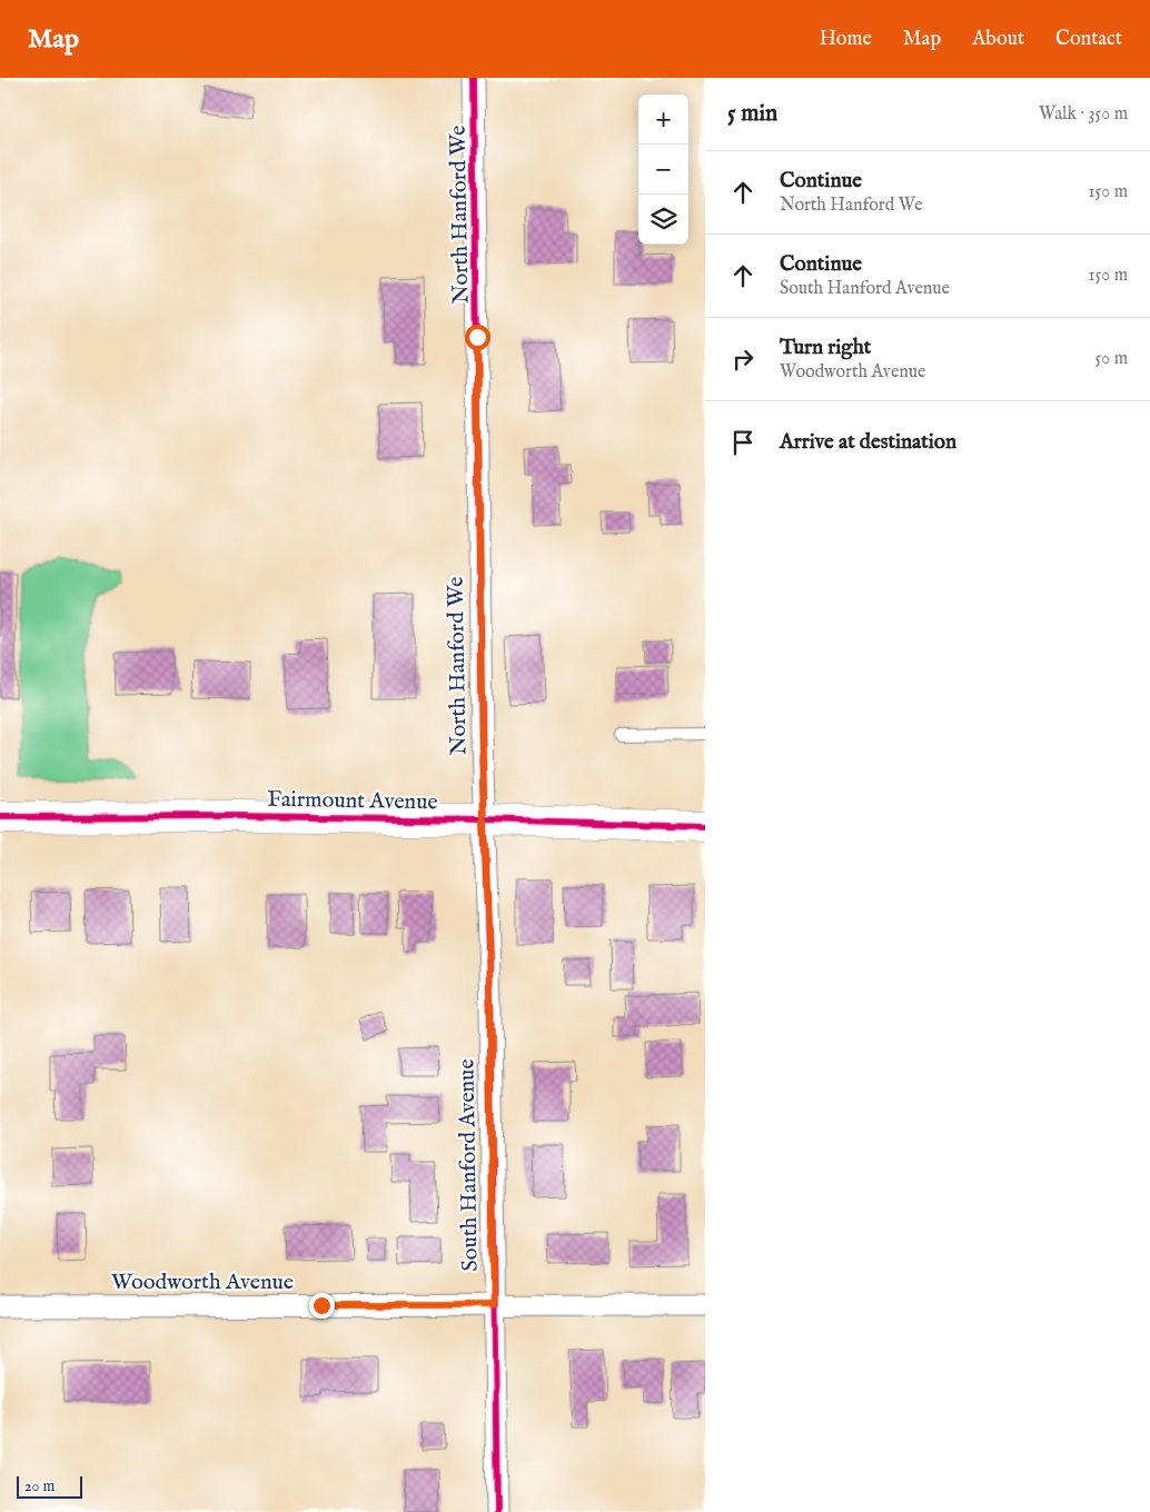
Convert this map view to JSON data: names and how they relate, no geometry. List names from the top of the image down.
{
  "streets": {
    "main road": ["Fairmount Avenue"],
    "street": ["North Hanford We", "South Hanford Avenue", "Woodworth Avenue"]
  },
  "crossings": [
    ["North Hanford We", "Fairmount Avenue"],
    ["North Hanford We", "South Hanford Avenue"],
    ["Fairmount Avenue", "South Hanford Avenue"],
    ["South Hanford Avenue", "Woodworth Avenue"]
  ],
  "scale_bar": "20 m",
  "page": {
    "header": "Map",
    "nav": [
      "Home",
      "Map",
      "About",
      "Contact"
    ],
    "heading": ["5 min", "Walk · 350 m"],
    "map_buttons": ["+", "−"],
    "list": [
      ["Continue", "North Hanford We", "150 m"],
      ["Continue", "South Hanford Avenue", "150 m"],
      ["Turn right", "Woodworth Avenue", "50 m"],
      "Arrive at destination"
    ],
    "scale": "20 m"
  }
}
